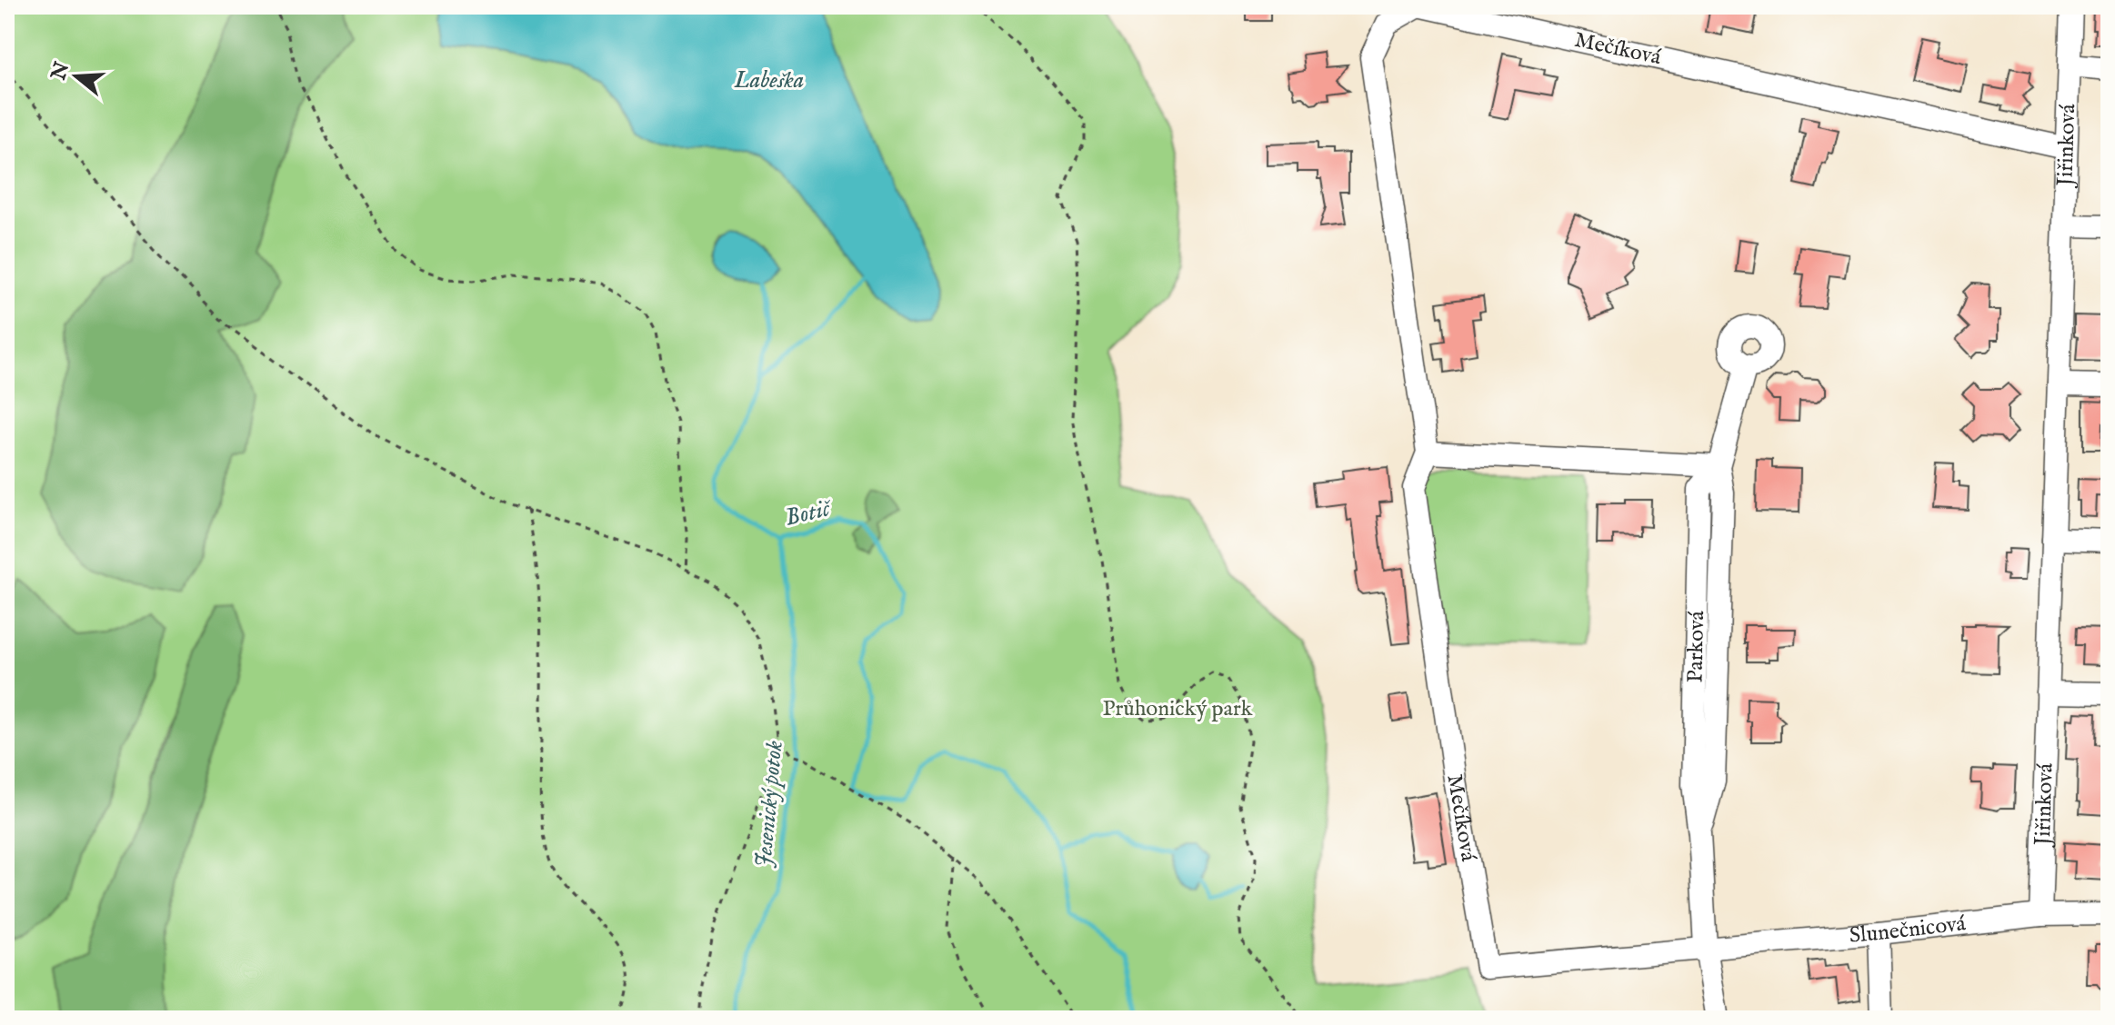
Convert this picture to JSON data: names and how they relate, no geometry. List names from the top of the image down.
{
  "streets": {
    "street": [
      "Mečíková",
      "Jiřinková",
      "Parková",
      "Slunečnicová"
    ]
  },
  "crossings": [
    ["Mečíková", "Jiřinková"],
    ["Mečíková", "Parková"],
    ["Mečíková", "Slunečnicová"],
    ["Jiřinková", "Slunečnicová"],
    ["Parková", "Slunečnicová"]
  ],
  "water": ["Labeška", "Botič", "Jesenický potok"],
  "parks": ["Průhonický park"],
  "north": "left"
}
